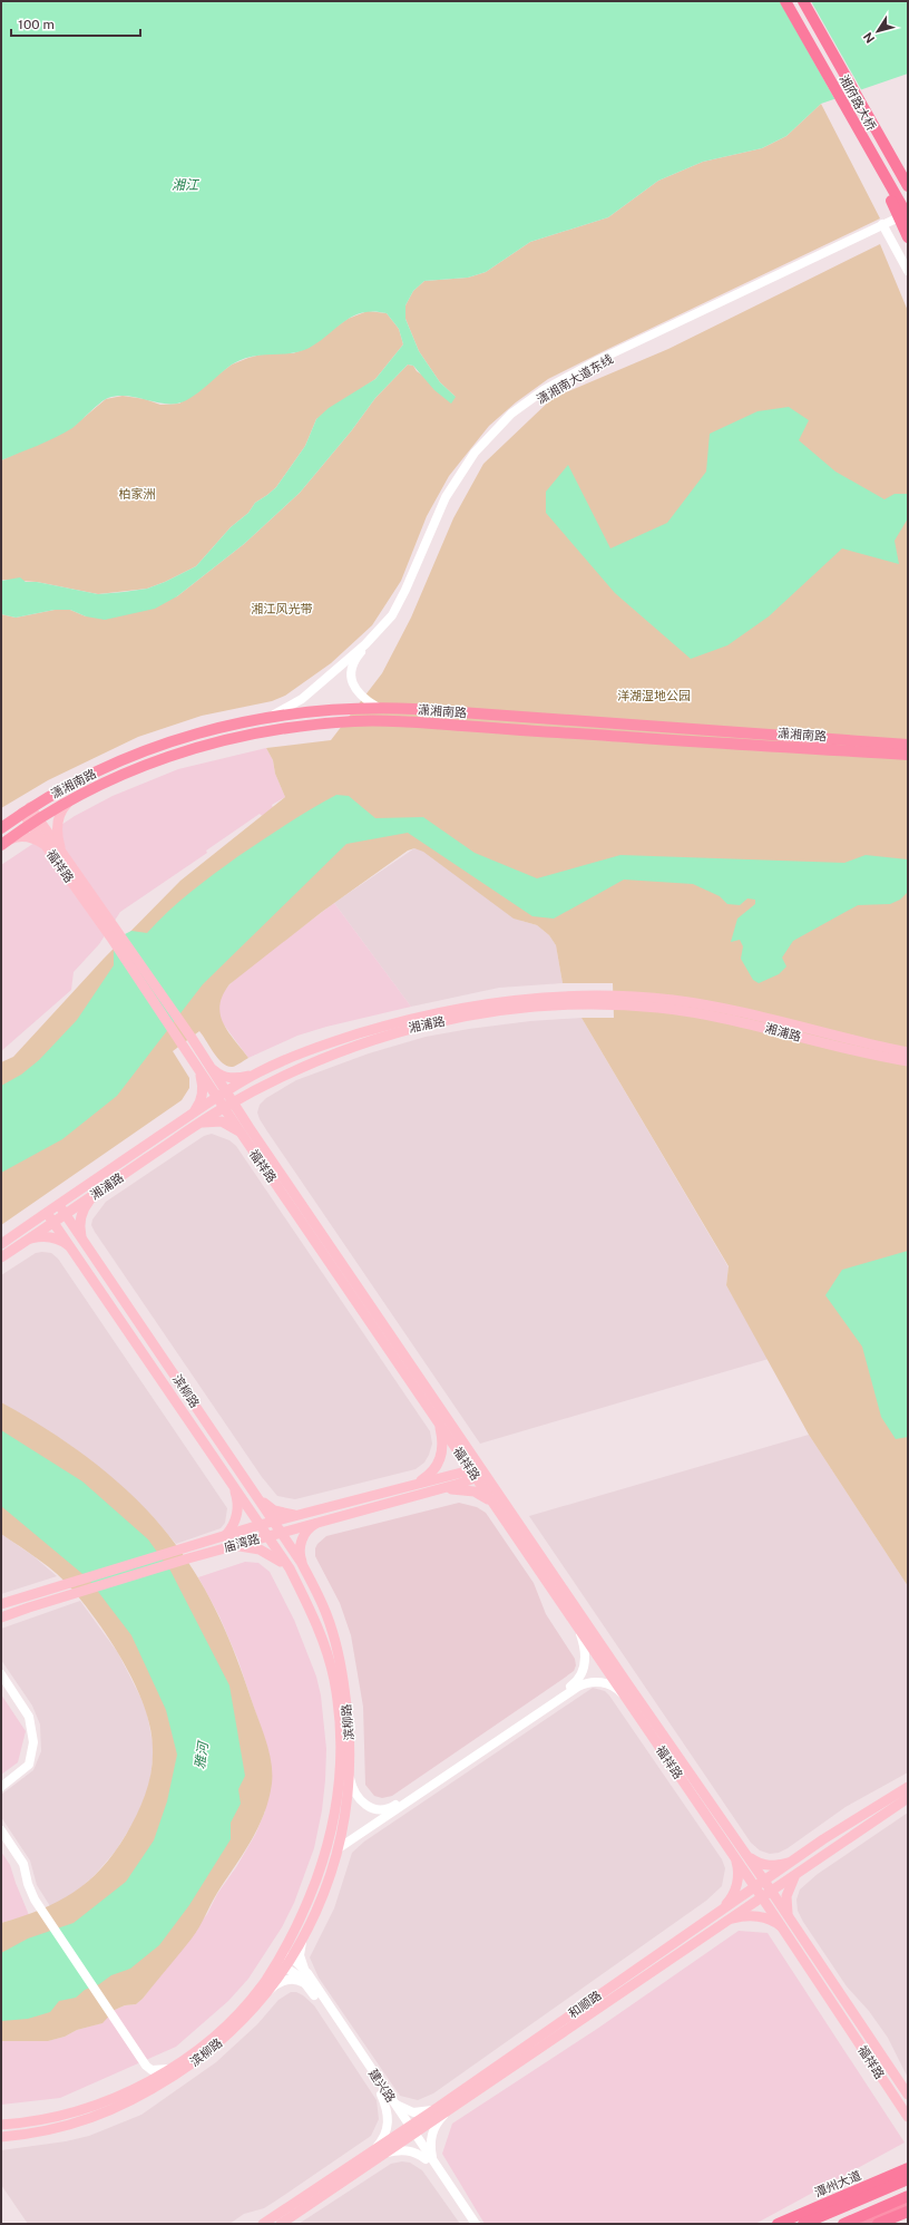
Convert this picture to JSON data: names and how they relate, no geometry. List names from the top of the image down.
{
  "streets": {
    "highway": ["湘府路大桥", "潭州大道"],
    "main road": [
      "潇湘南路",
      "福祥路",
      "湘浦路",
      "滨柳路",
      "庙湾路",
      "和顺路"
    ],
    "street": ["潇湘南大道东线", "建兴路"]
  },
  "crossings": [
    ["湘府路大桥", "潇湘南大道东线"],
    ["潇湘南大道东线", "潇湘南路"],
    ["潇湘南路", "福祥路"],
    ["福祥路", "湘浦路"],
    ["福祥路", "庙湾路"],
    ["福祥路", "和顺路"],
    ["湘浦路", "滨柳路"],
    ["滨柳路", "庙湾路"],
    ["滨柳路", "建兴路"],
    ["和顺路", "建兴路"]
  ],
  "water": ["湘江", "雅河"],
  "parks": ["柏家洲", "湘江风光带", "洋湖湿地公园"],
  "scale_bar": "100 m",
  "north": "bottom left"
}
